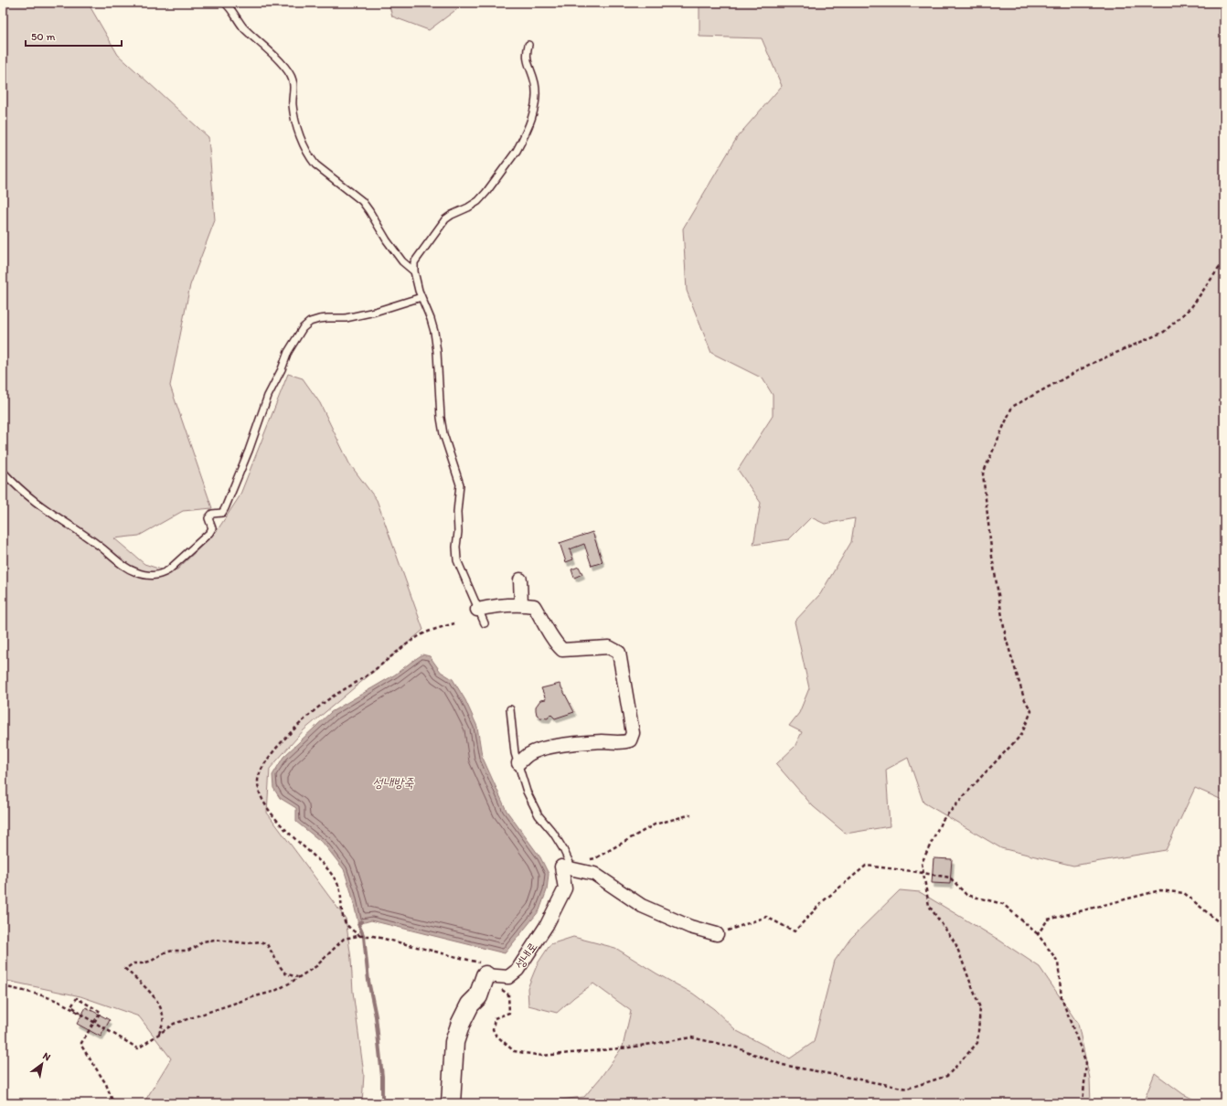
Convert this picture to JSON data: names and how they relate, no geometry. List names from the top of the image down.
{
  "streets": {
    "street": ["성내로"]
  },
  "water": ["성내방죽"],
  "scale_bar": "50 m",
  "north": "top right"
}
